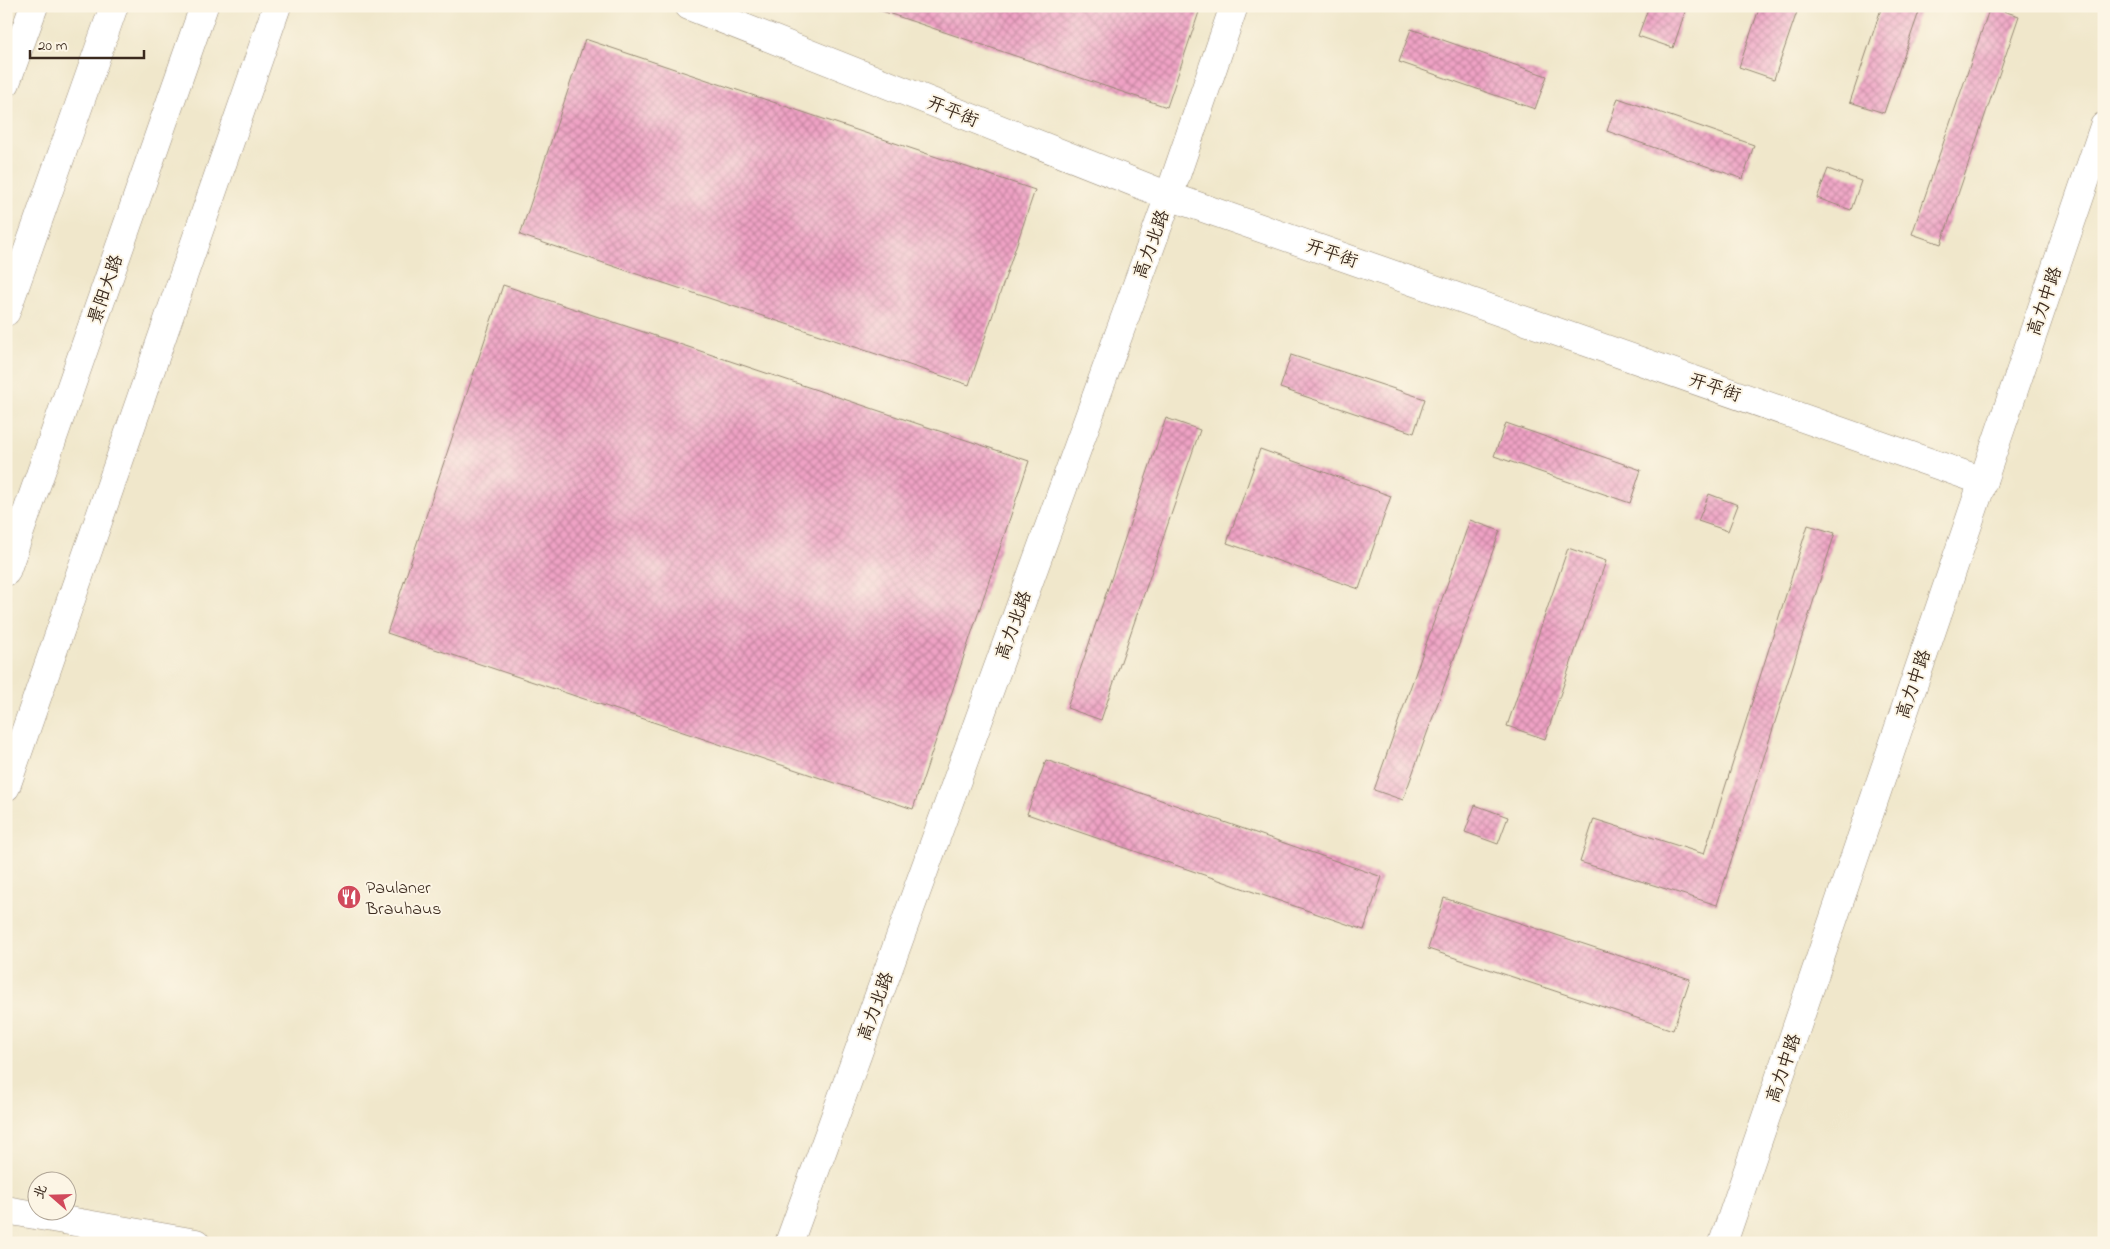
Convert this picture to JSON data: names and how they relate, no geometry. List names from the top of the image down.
{
  "streets": {
    "street": [
      "开平街",
      "高力北路",
      "景阳大路",
      "高力中路"
    ]
  },
  "crossings": [
    ["开平街", "高力北路"],
    ["开平街", "高力中路"]
  ],
  "places": {
    "restaurant": ["Paulaner Brauhaus"]
  },
  "scale_bar": "20 m",
  "north": "left"
}
